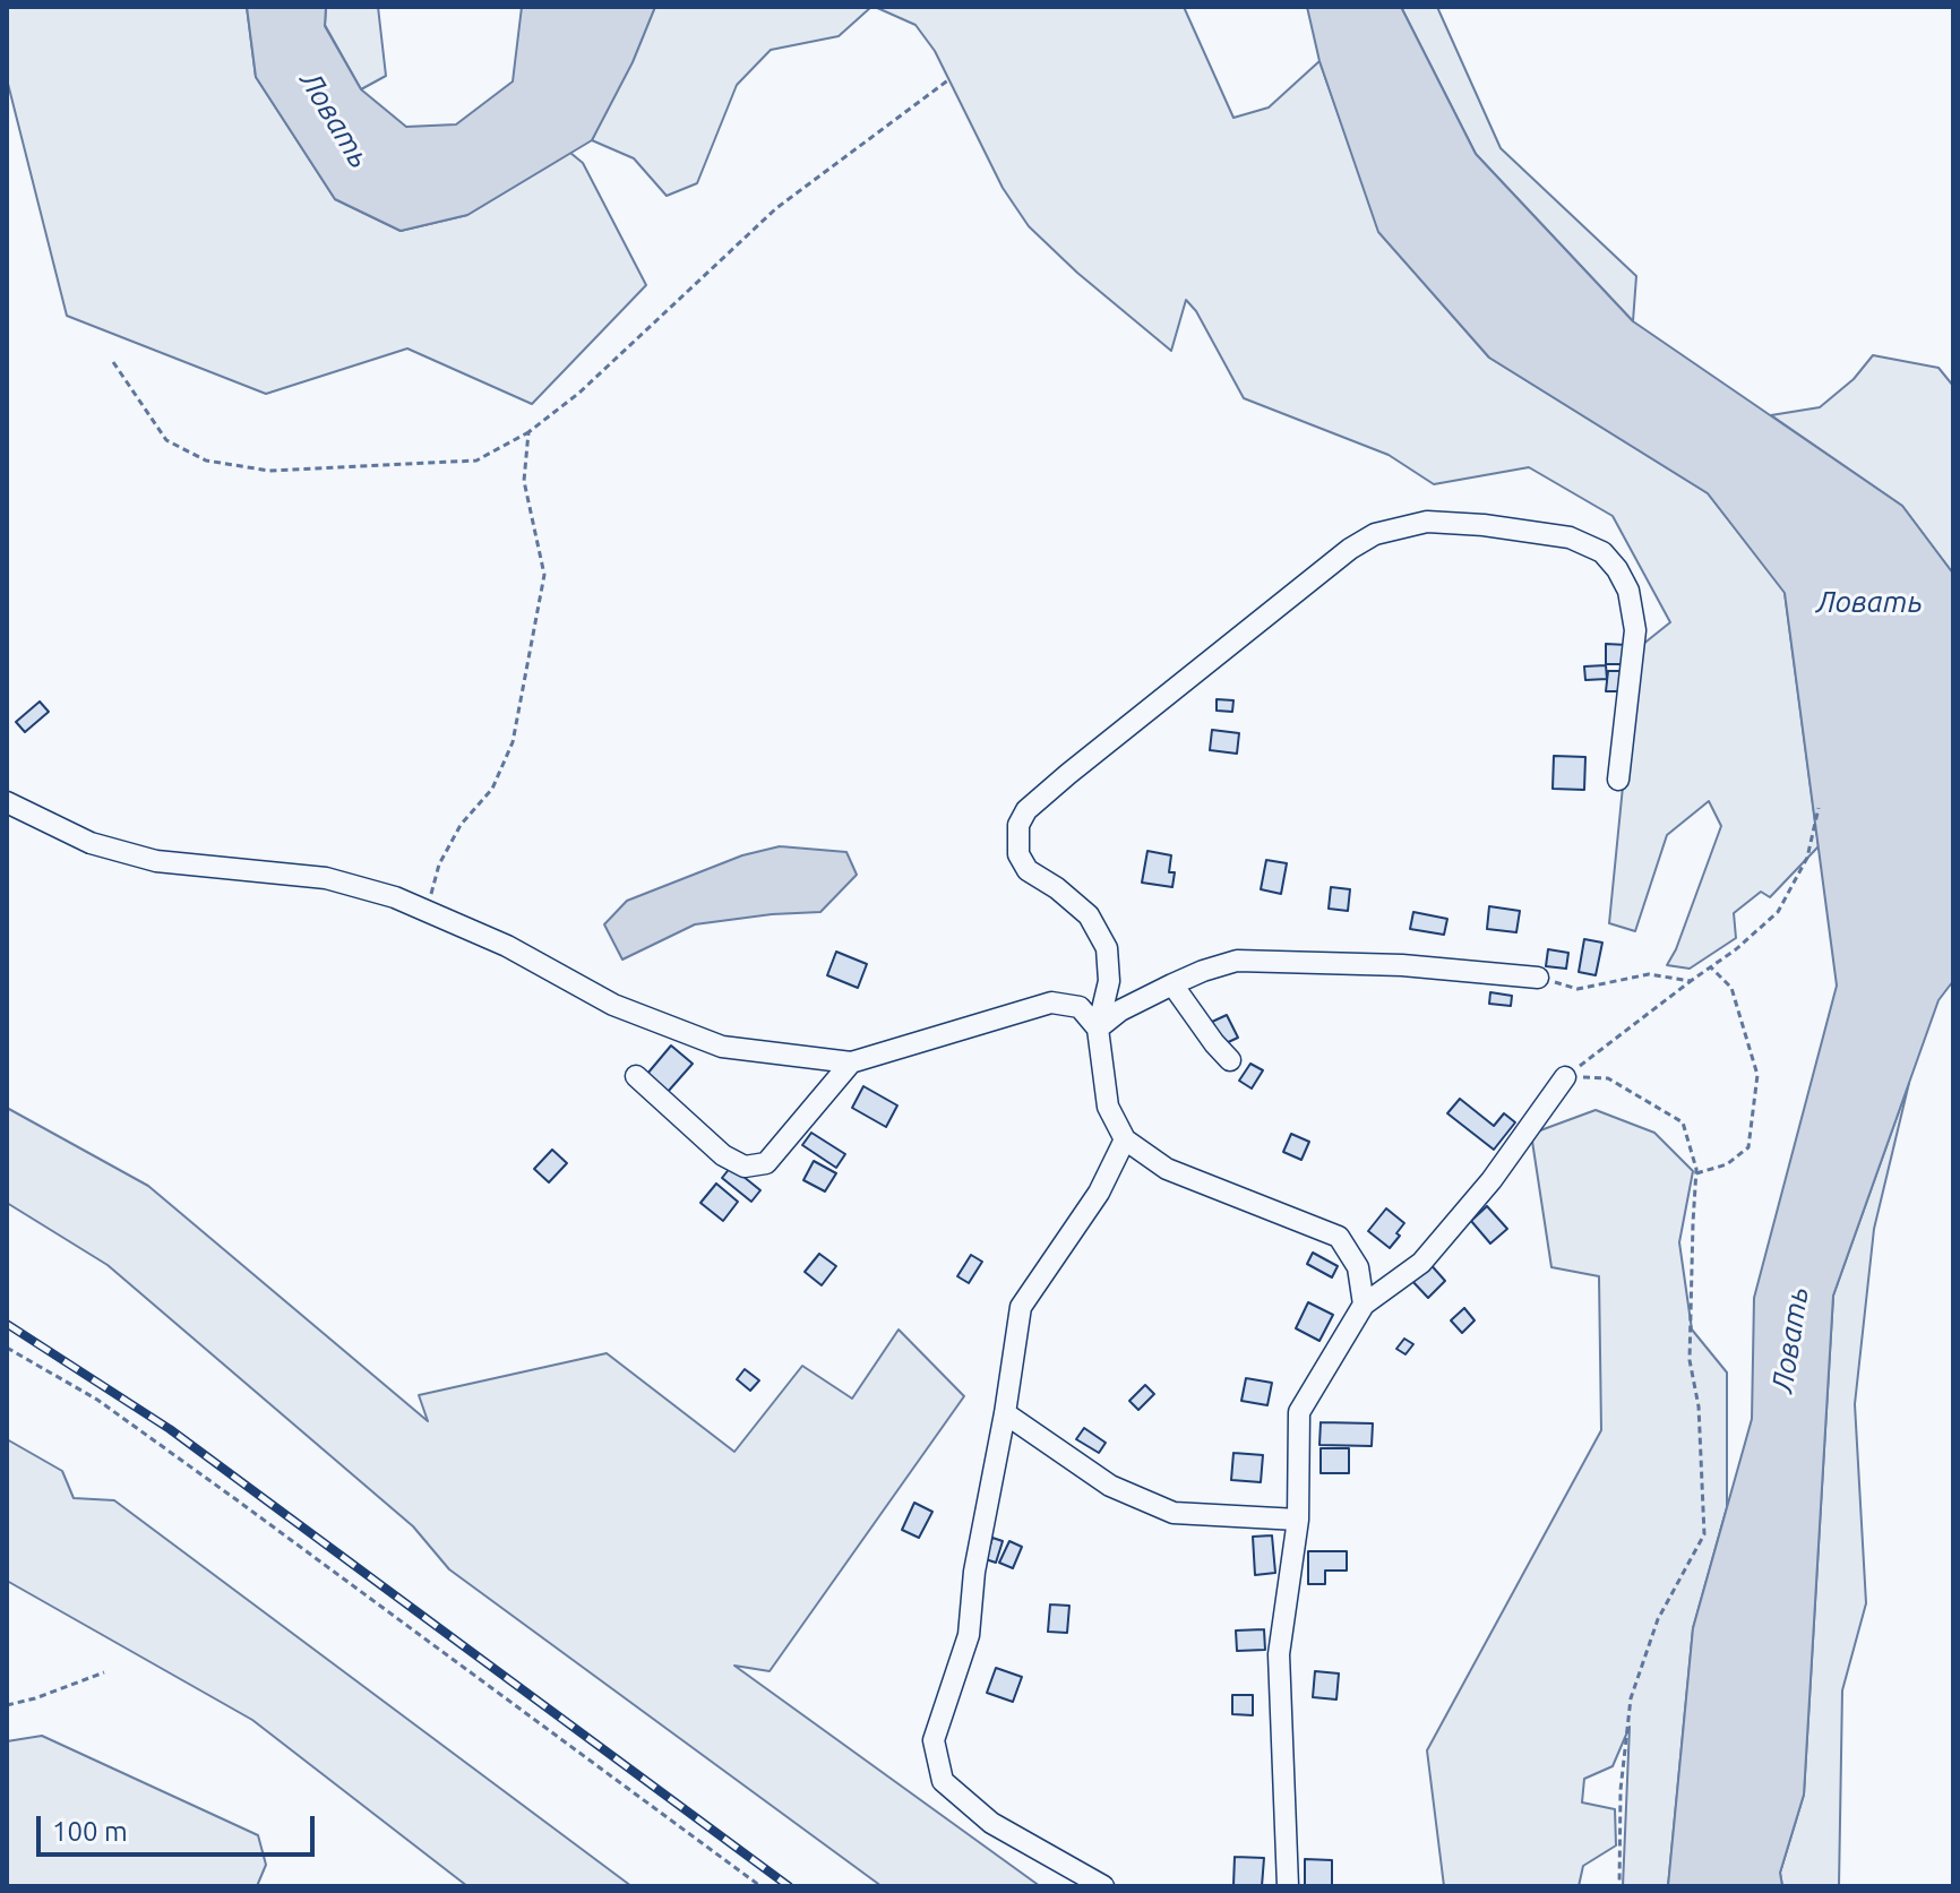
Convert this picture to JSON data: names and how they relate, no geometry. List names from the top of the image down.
{
  "water": ["Ловать"],
  "scale_bar": "100 m"
}
